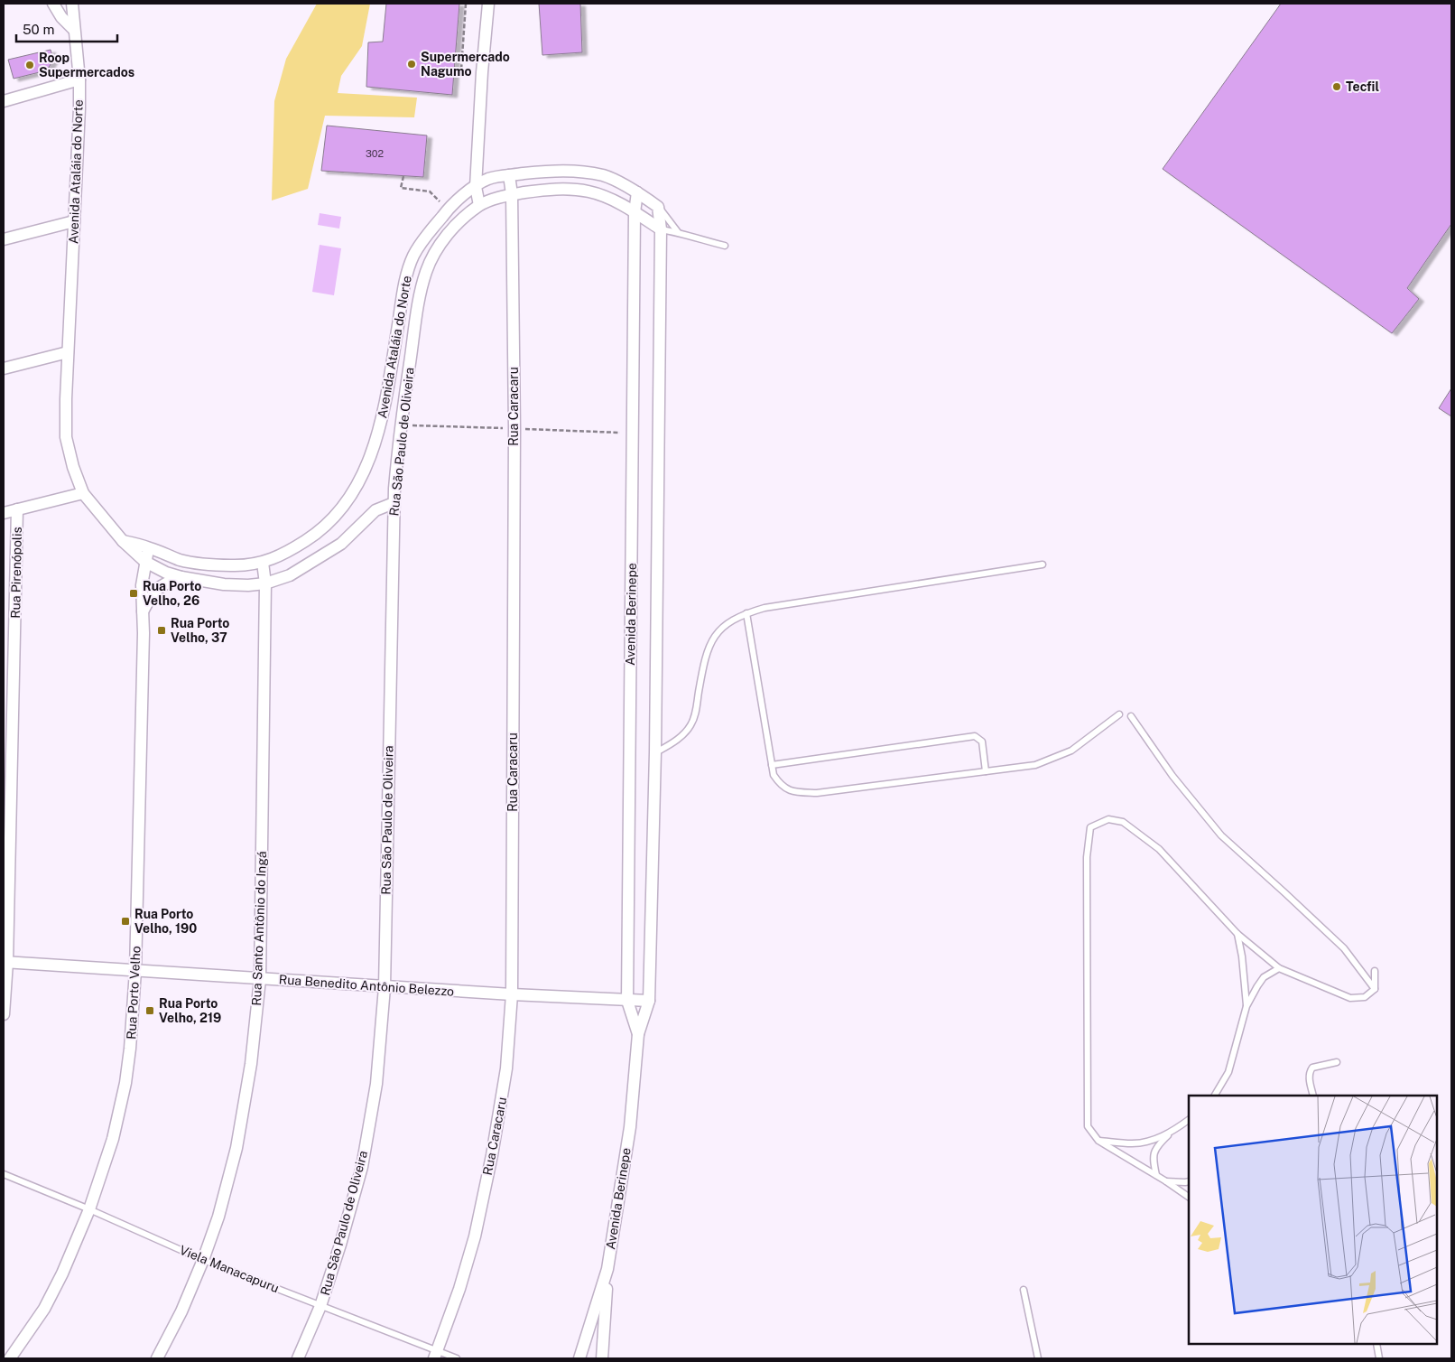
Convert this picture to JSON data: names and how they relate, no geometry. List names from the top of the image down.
{
  "streets": {
    "street": [
      "Avenida Ataláia do Norte",
      "Rua Caracaru",
      "Rua São Paulo de Oliveira",
      "Rua Pirenópolis",
      "Avenida Berinepe",
      "Rua Santo Antônio do Ingá",
      "Rua Benedito Antônio Belezzo",
      "Rua Porto Velho"
    ],
    "lane": ["Viela Manacapuru"]
  },
  "crossings": [
    ["Avenida Ataláia do Norte", "Rua Caracaru"],
    ["Avenida Ataláia do Norte", "Rua São Paulo de Oliveira"],
    ["Avenida Ataláia do Norte", "Avenida Berinepe"],
    ["Avenida Ataláia do Norte", "Rua Santo Antônio do Ingá"],
    ["Avenida Ataláia do Norte", "Rua Porto Velho"],
    ["Rua Caracaru", "Rua Benedito Antônio Belezzo"],
    ["Rua Caracaru", "Viela Manacapuru"],
    ["Rua São Paulo de Oliveira", "Rua Benedito Antônio Belezzo"],
    ["Rua São Paulo de Oliveira", "Viela Manacapuru"],
    ["Rua Pirenópolis", "Rua Benedito Antônio Belezzo"],
    ["Avenida Berinepe", "Rua Benedito Antônio Belezzo"],
    ["Rua Santo Antônio do Ingá", "Rua Benedito Antônio Belezzo"],
    ["Rua Santo Antônio do Ingá", "Viela Manacapuru"],
    ["Rua Benedito Antônio Belezzo", "Rua Porto Velho"],
    ["Rua Porto Velho", "Viela Manacapuru"]
  ],
  "places": {
    "other": ["Supermercado Nagumo", "Roop Supermercados", "Tecfil"],
    "transit": [
      "Rua Porto Velho, 26",
      "Rua Porto Velho, 37",
      "Rua Porto Velho, 190",
      "Rua Porto Velho, 219"
    ]
  },
  "house_numbers": ["302"],
  "scale_bar": "50 m"
}
